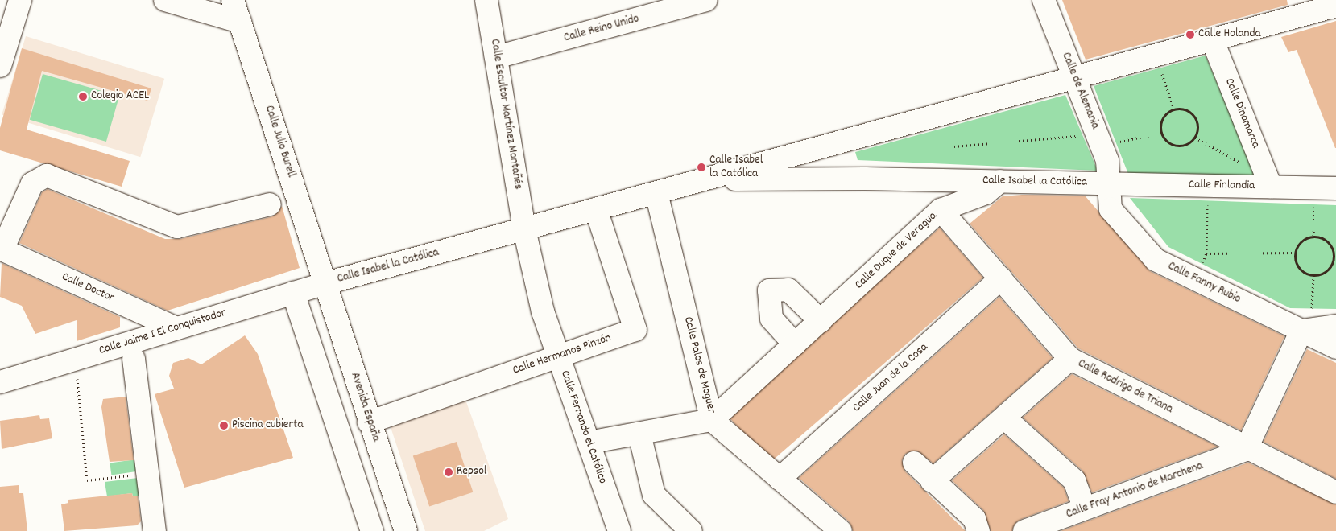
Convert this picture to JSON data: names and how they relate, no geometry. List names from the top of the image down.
{
  "streets": {
    "street": [
      "Calle Reino Unido",
      "Calle de Alemania",
      "Calle Dinamarca",
      "Calle Escultor Martínez Montañés",
      "Calle Julio Burell",
      "Calle Isabel la Católica",
      "Calle Finlandia",
      "Calle Duque de Veragua",
      "Calle Fanny Rubio",
      "Calle Doctor",
      "Calle Jaime I El Conquistador",
      "Calle Hermanos Pinzón",
      "Calle Palos de Moguer",
      "Calle Juan de la Cosa",
      "Calle Rodrigo de Triana",
      "Avenida España",
      "Calle Fernando el Católico",
      "Calle Fray Antonio de Marchena"
    ]
  },
  "crossings": [
    ["Calle Reino Unido", "Calle Escultor Martínez Montañés"],
    ["Calle de Alemania", "Calle Isabel la Católica"],
    ["Calle de Alemania", "Calle Finlandia"],
    ["Calle de Alemania", "Calle Fanny Rubio"],
    ["Calle Dinamarca", "Calle Finlandia"],
    ["Calle Escultor Martínez Montañés", "Calle Isabel la Católica"],
    ["Calle Escultor Martínez Montañés", "Calle Fernando el Católico"],
    ["Calle Julio Burell", "Calle Isabel la Católica"],
    ["Calle Julio Burell", "Calle Jaime I El Conquistador"],
    ["Calle Julio Burell", "Avenida España"],
    ["Calle Isabel la Católica", "Calle Finlandia"],
    ["Calle Isabel la Católica", "Calle Duque de Veragua"],
    ["Calle Isabel la Católica", "Calle Fanny Rubio"],
    ["Calle Isabel la Católica", "Calle Jaime I El Conquistador"],
    ["Calle Isabel la Católica", "Calle Hermanos Pinzón"],
    ["Calle Isabel la Católica", "Calle Palos de Moguer"],
    ["Calle Isabel la Católica", "Avenida España"],
    ["Calle Isabel la Católica", "Calle Fernando el Católico"],
    ["Calle Finlandia", "Calle Fanny Rubio"],
    ["Calle Duque de Veragua", "Calle Palos de Moguer"],
    ["Calle Duque de Veragua", "Calle Rodrigo de Triana"],
    ["Calle Doctor", "Calle Jaime I El Conquistador"],
    ["Calle Jaime I El Conquistador", "Avenida España"],
    ["Calle Hermanos Pinzón", "Avenida España"],
    ["Calle Hermanos Pinzón", "Calle Fernando el Católico"],
    ["Calle Palos de Moguer", "Calle Juan de la Cosa"],
    ["Calle Juan de la Cosa", "Calle Rodrigo de Triana"],
    ["Calle Rodrigo de Triana", "Calle Fray Antonio de Marchena"]
  ],
  "places": [
    "Calle Holanda",
    "Colegio ACEL",
    "Calle Isabel la Católica",
    "Piscina cubierta",
    "Repsol"
  ]
}
